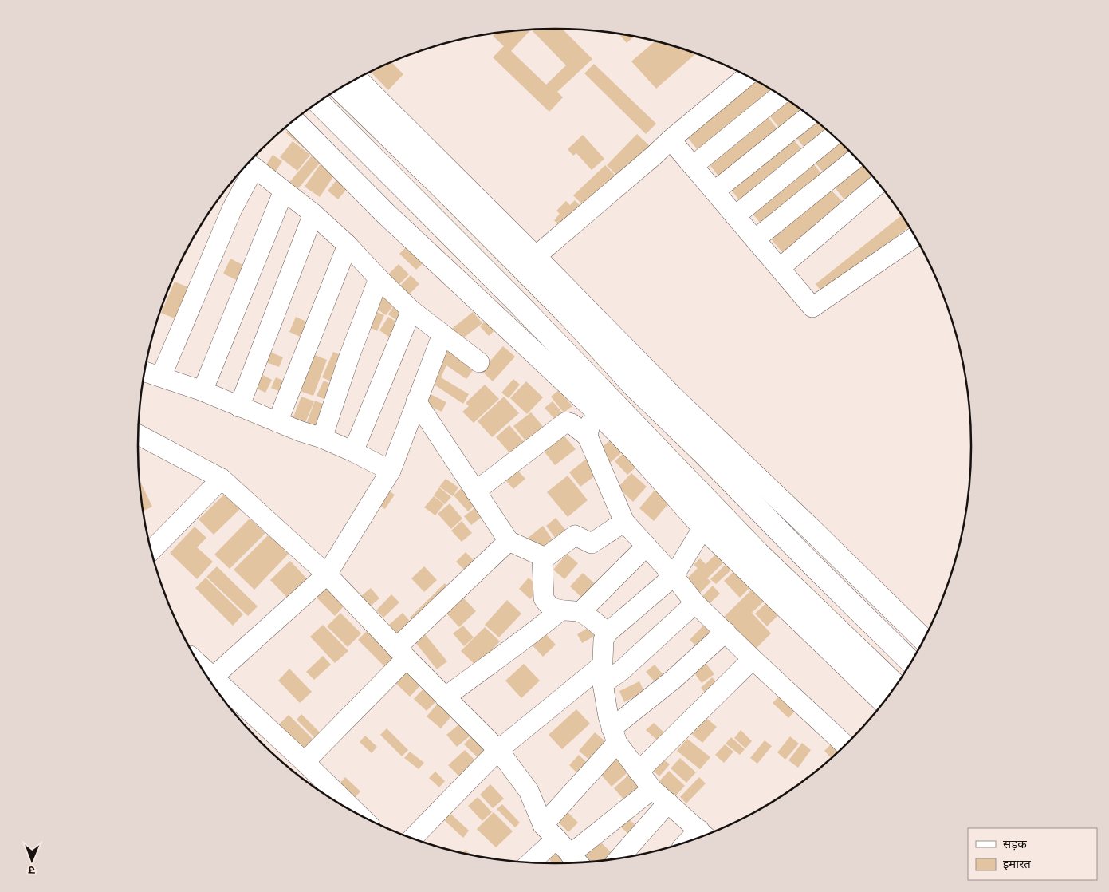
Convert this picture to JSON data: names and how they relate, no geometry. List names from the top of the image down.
{
  "legend": ["सड़क", "इमारत"],
  "north": "bottom"
}
